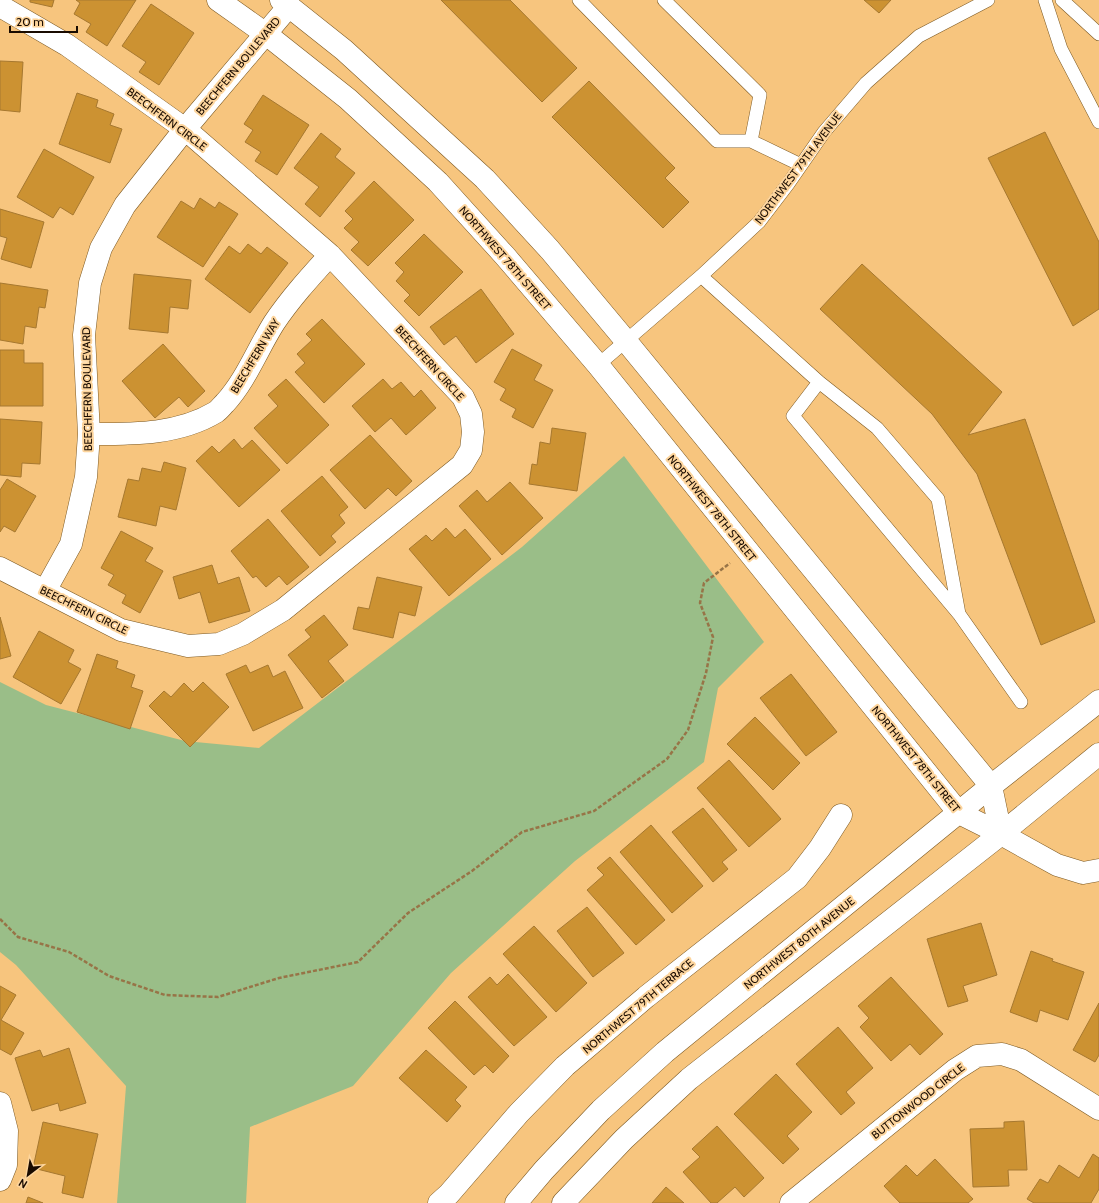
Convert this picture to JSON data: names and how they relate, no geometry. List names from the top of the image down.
{
  "streets": {
    "street": [
      "BEECHFERN BOULEVARD",
      "BEECHFERN CIRCLE",
      "NORTHWEST 78TH STREET",
      "BEECHFERN WAY",
      "NORTHWEST 80TH AVENUE",
      "NORTHWEST 79TH TERRACE",
      "BUTTONWOOD CIRCLE"
    ],
    "lane": ["NORTHWEST 79TH AVENUE"]
  },
  "crossings": [
    ["BEECHFERN BOULEVARD", "BEECHFERN CIRCLE"],
    ["BEECHFERN BOULEVARD", "NORTHWEST 78TH STREET"],
    ["BEECHFERN BOULEVARD", "BEECHFERN WAY"],
    ["BEECHFERN CIRCLE", "BEECHFERN WAY"],
    ["NORTHWEST 79TH AVENUE", "NORTHWEST 78TH STREET"],
    ["NORTHWEST 78TH STREET", "NORTHWEST 80TH AVENUE"]
  ],
  "scale_bar": "20 m",
  "north": "bottom left"
}
